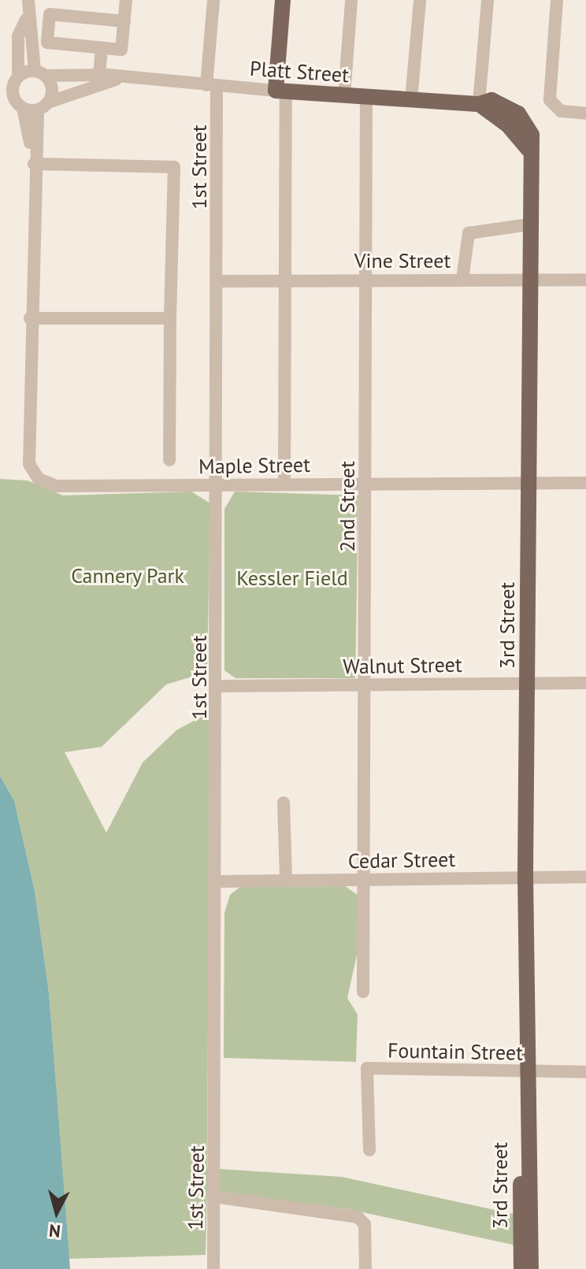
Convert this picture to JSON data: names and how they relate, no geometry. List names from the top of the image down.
{
  "streets": {
    "main road": ["Platt Street", "3rd Street"],
    "street": [
      "1st Street",
      "Vine Street",
      "Maple Street",
      "2nd Street",
      "Walnut Street",
      "Cedar Street",
      "Fountain Street"
    ]
  },
  "crossings": [
    ["Platt Street", "1st Street"],
    ["Platt Street", "2nd Street"],
    ["Platt Street", "3rd Street"],
    ["1st Street", "Vine Street"],
    ["1st Street", "Maple Street"],
    ["1st Street", "Walnut Street"],
    ["1st Street", "Cedar Street"],
    ["Vine Street", "2nd Street"],
    ["Vine Street", "3rd Street"],
    ["Maple Street", "2nd Street"],
    ["Maple Street", "3rd Street"],
    ["2nd Street", "Walnut Street"],
    ["2nd Street", "Cedar Street"],
    ["3rd Street", "Walnut Street"],
    ["3rd Street", "Cedar Street"],
    ["3rd Street", "Fountain Street"]
  ],
  "parks": ["Cannery Park", "Kessler Field"],
  "north": "bottom"
}
